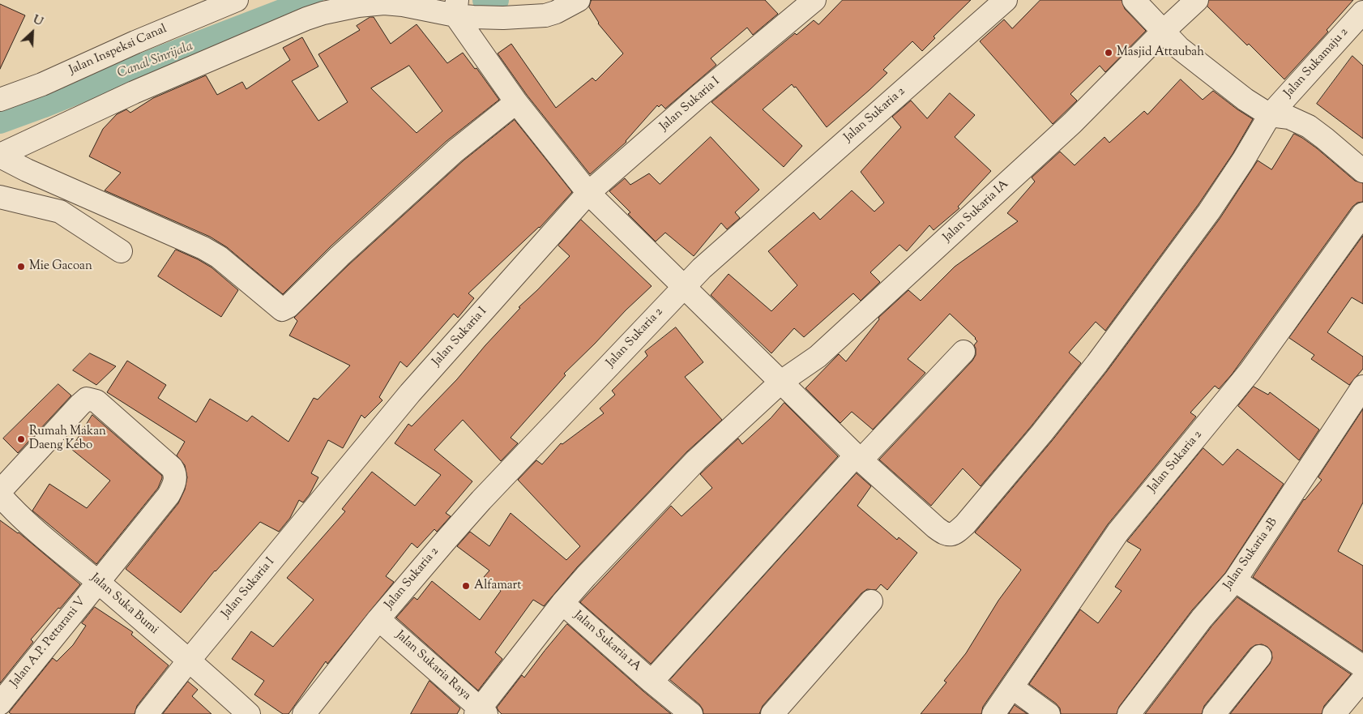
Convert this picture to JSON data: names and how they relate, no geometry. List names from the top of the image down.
{
  "streets": {
    "street": [
      "Jalan Inspeksi Canal",
      "Jalan Sukamaju 2",
      "Jalan Sukaria I",
      "Jalan Sukaria 2",
      "Jalan Sukaria IA",
      "Jalan Sukaria 2B",
      "Jalan Suka Bumi",
      "Jalan Sukaria 1A",
      "Jalan A.P. Pettarani V",
      "Jalan Sukaria Raya"
    ]
  },
  "crossings": [
    ["Jalan Sukamaju 2", "Jalan Sukaria I"],
    ["Jalan Sukamaju 2", "Jalan Sukaria 2"],
    ["Jalan Sukamaju 2", "Jalan Sukaria IA"],
    ["Jalan Sukaria I", "Jalan Suka Bumi"],
    ["Jalan Sukaria 2", "Jalan Sukaria Raya"],
    ["Jalan Sukaria IA", "Jalan Sukaria 1A"],
    ["Jalan Sukaria IA", "Jalan Sukaria Raya"],
    ["Jalan Suka Bumi", "Jalan A.P. Pettarani V"]
  ],
  "water": ["Canal Sinrijala"],
  "places": [
    "Masjid Attaubah",
    "Mie Gacoan",
    "Rumah Makan Daeng Kebo",
    "Alfamart"
  ],
  "north": "top right"
}
